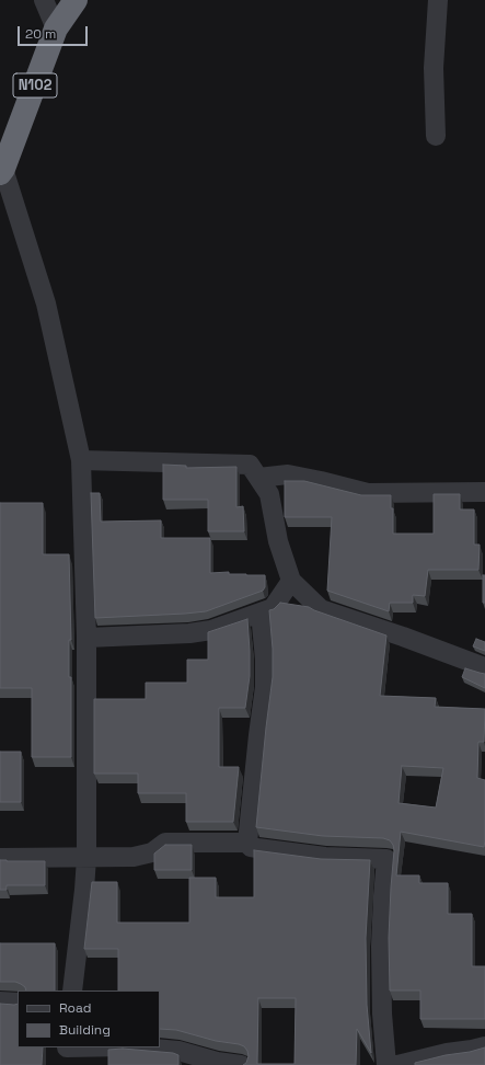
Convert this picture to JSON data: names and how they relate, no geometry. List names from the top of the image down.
{
  "streets": {
    "highway": ["N102"]
  },
  "legend": ["Road", "Building"],
  "scale_bar": "20 m"
}
